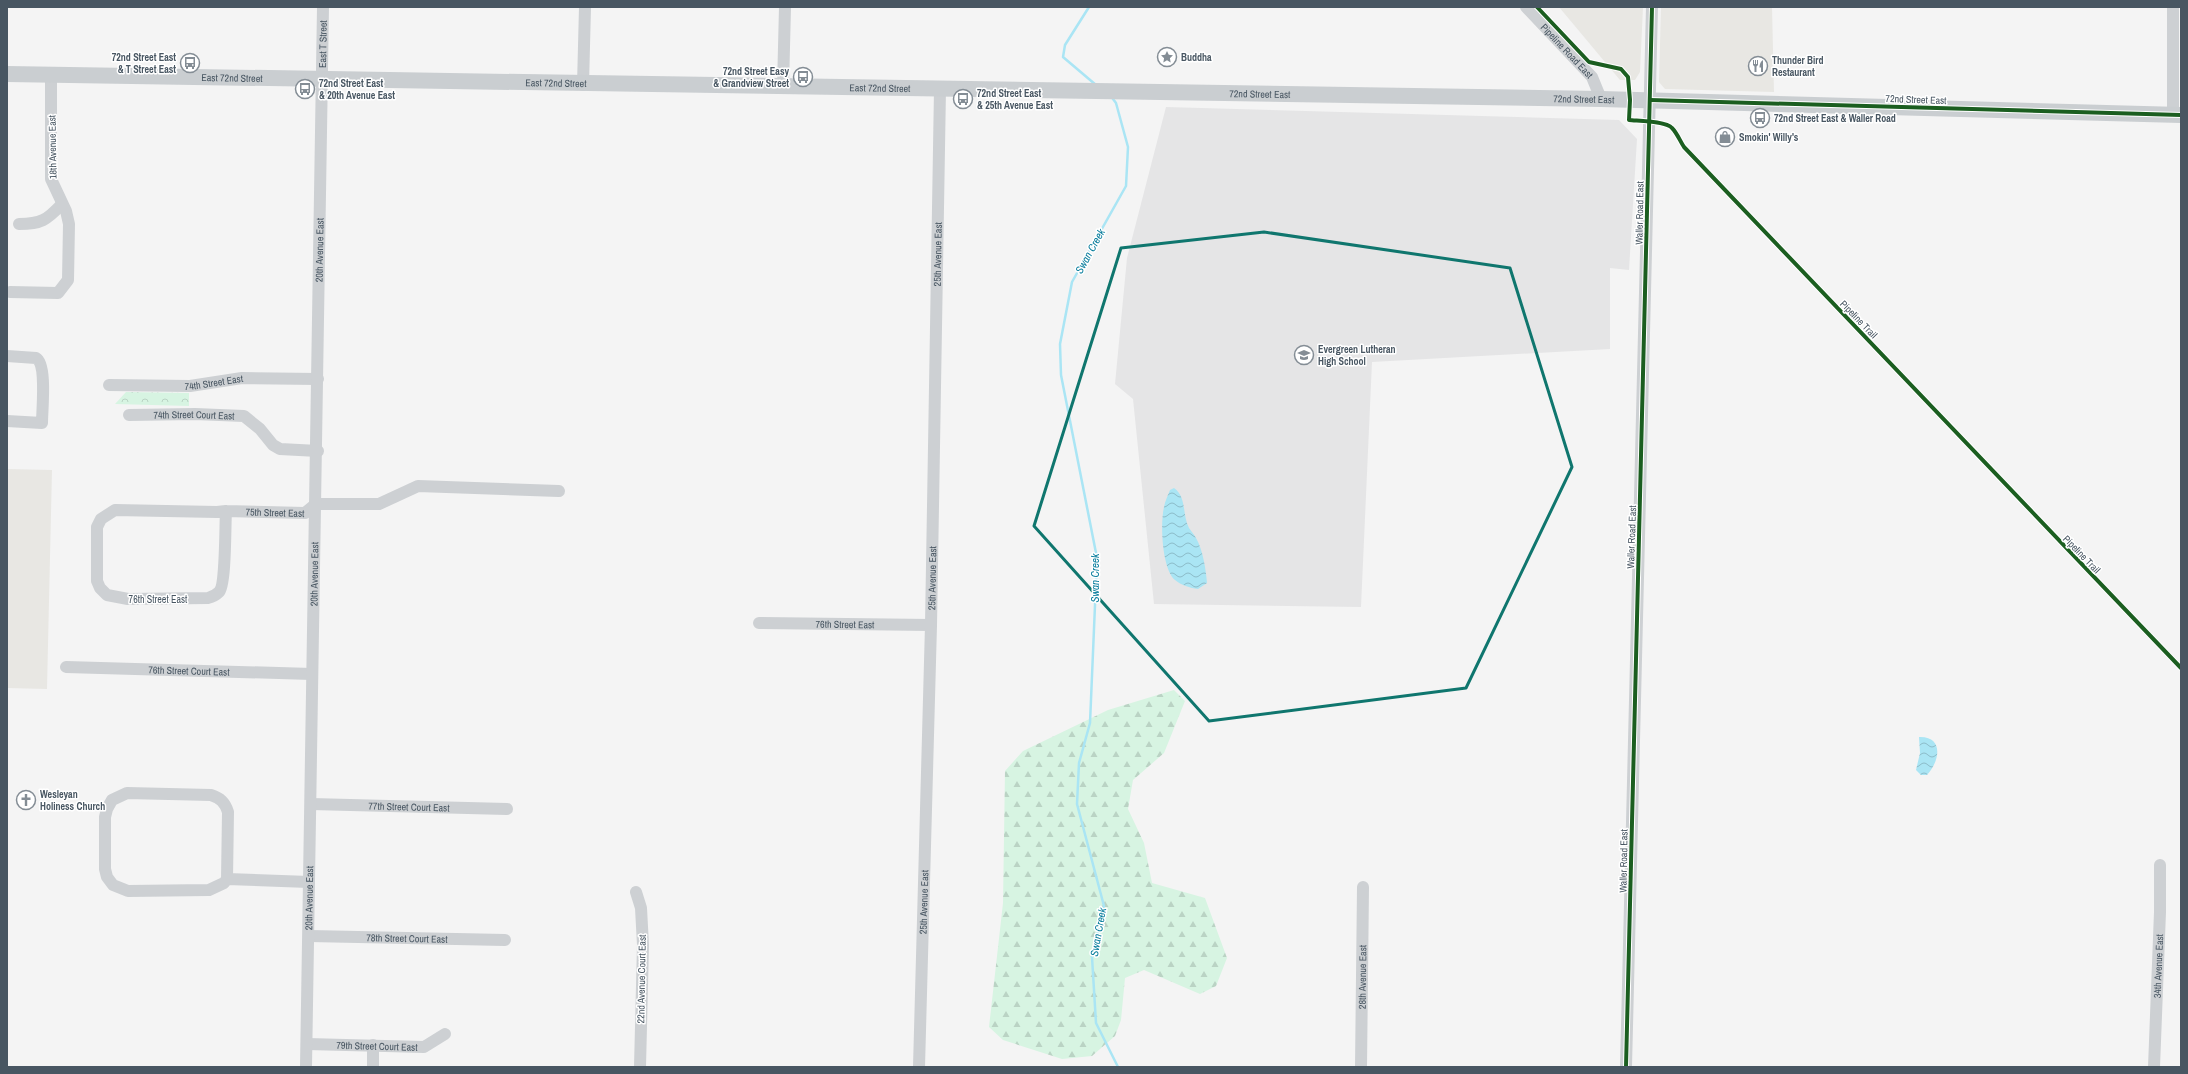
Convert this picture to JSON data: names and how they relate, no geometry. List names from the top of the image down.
{
  "streets": {
    "main road": ["East 72nd Street", "72nd Street East"],
    "street": [
      "East T Street",
      "Pipeline Road East",
      "18th Avenue East",
      "Waller Road East",
      "20th Avenue East",
      "25th Avenue East",
      "74th Street East",
      "74th Street Court East",
      "75th Street East",
      "76th Street East",
      "76th Street Court East",
      "77th Street Court East",
      "78th Street Court East",
      "34th Avenue East",
      "28th Avenue East",
      "22nd Avenue Court East",
      "79th Street Court East"
    ],
    "cycle path": ["Pipeline Trail"]
  },
  "crossings": [
    ["East T Street", "East 72nd Street"],
    ["East T Street", "20th Avenue East"],
    ["Pipeline Road East", "72nd Street East"],
    ["East 72nd Street", "72nd Street East"],
    ["East 72nd Street", "18th Avenue East"],
    ["East 72nd Street", "20th Avenue East"],
    ["East 72nd Street", "25th Avenue East"],
    ["72nd Street East", "Waller Road East"],
    ["20th Avenue East", "74th Street East"],
    ["20th Avenue East", "74th Street Court East"],
    ["20th Avenue East", "75th Street East"],
    ["20th Avenue East", "76th Street Court East"],
    ["20th Avenue East", "77th Street Court East"],
    ["20th Avenue East", "78th Street Court East"],
    ["20th Avenue East", "79th Street Court East"],
    ["25th Avenue East", "76th Street East"],
    ["75th Street East", "76th Street East"]
  ],
  "water": ["Swan Creek"],
  "places": {
    "place": ["Buddha"],
    "bus stop": [
      "72nd Street East & T Street East",
      "72nd Street Easy & Grandview Street",
      "72nd Street East & 20th Avenue East",
      "72nd Street East & 25th Avenue East",
      "72nd Street East & Waller Road"
    ],
    "restaurant": ["Thunder Bird Restaurant"],
    "shop": ["Smokin' Willy's"],
    "school or university": ["Evergreen Lutheran High School"],
    "church": ["Wesleyan Holiness Church"]
  }
}
